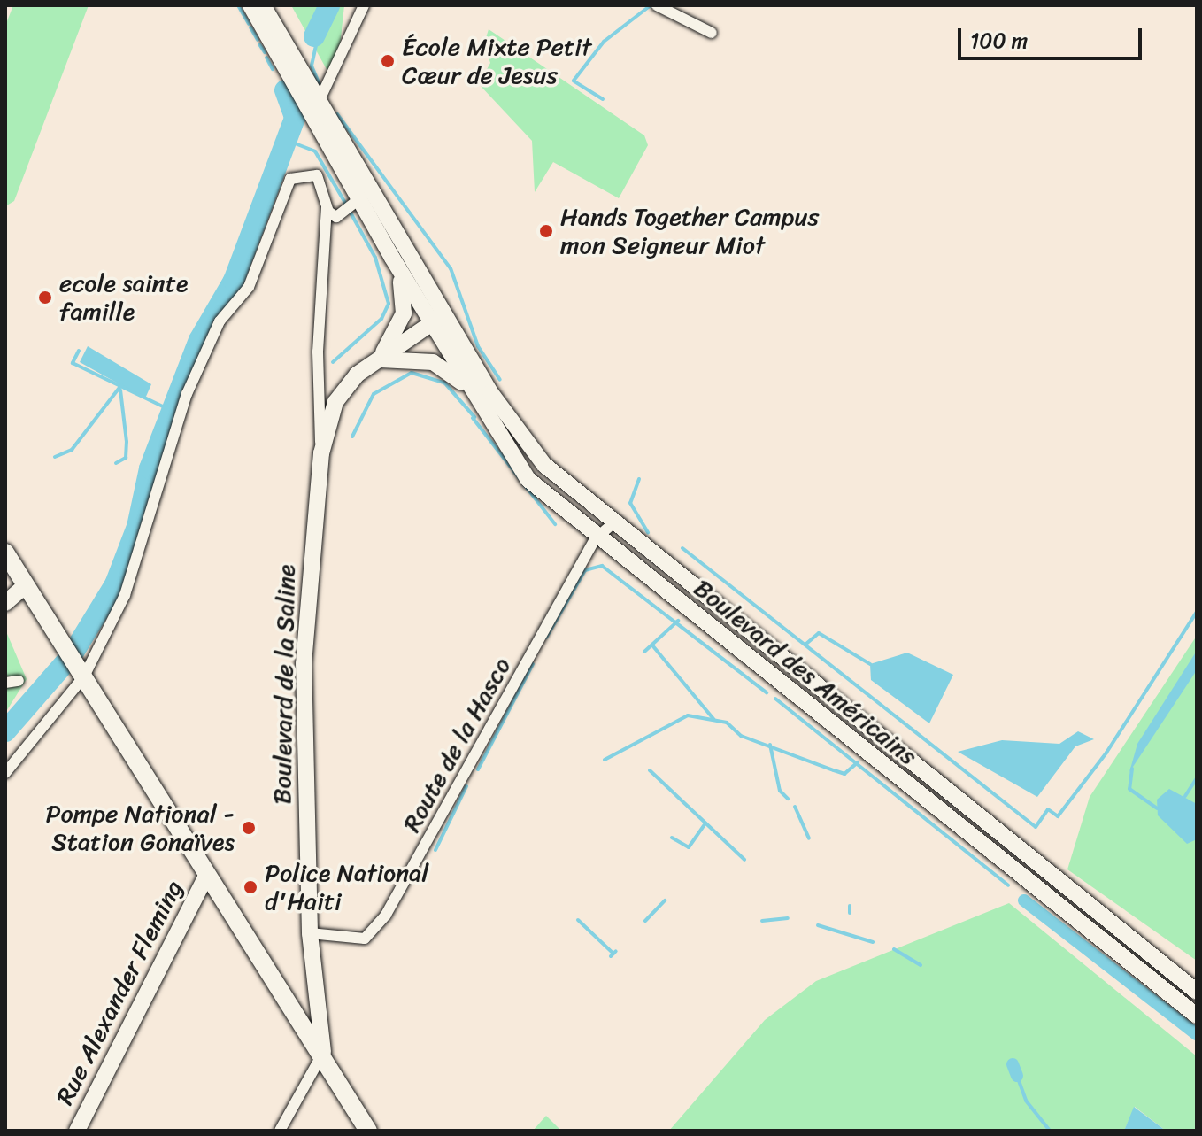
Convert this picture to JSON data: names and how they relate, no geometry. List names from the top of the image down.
{
  "streets": {
    "main road": ["Boulevard des Américains", "Boulevard de la Saline", "Rue Alexander Fleming"],
    "street": ["Route de la Hasco"]
  },
  "crossings": [
    ["Boulevard des Américains", "Boulevard de la Saline"],
    ["Boulevard des Américains", "Route de la Hasco"],
    ["Boulevard de la Saline", "Route de la Hasco"]
  ],
  "places": [
    "École Mixte Petit Cœur de Jesus",
    "Hands Together Campus mon Seigneur Miot",
    "ecole sainte famille",
    "Pompe National - Station Gonaïves",
    "Police National d'Haiti"
  ],
  "scale_bar": "100 m"
}
